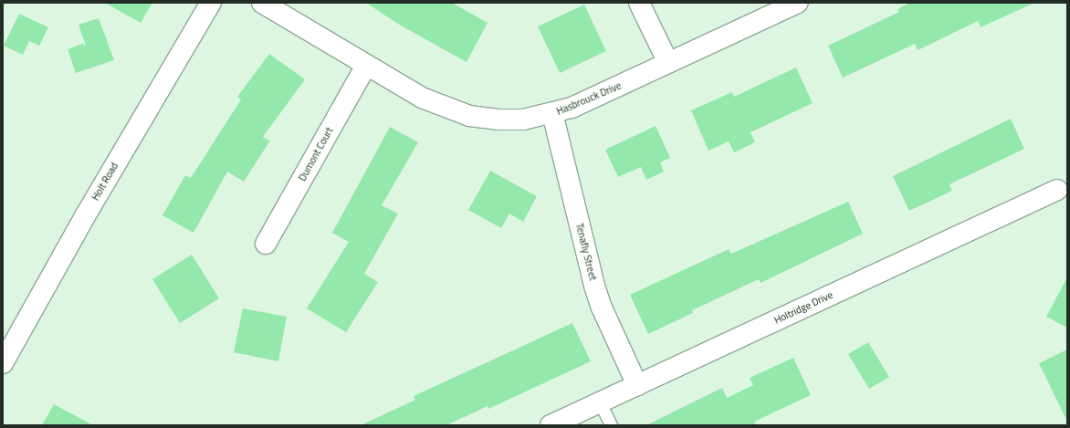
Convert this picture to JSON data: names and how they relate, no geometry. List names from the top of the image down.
{
  "streets": {
    "street": [
      "Hasbrouck Drive",
      "Dumont Court",
      "Holt Road",
      "Tenafly Street",
      "Holtridge Drive"
    ]
  },
  "crossings": [
    ["Hasbrouck Drive", "Dumont Court"],
    ["Hasbrouck Drive", "Tenafly Street"],
    ["Tenafly Street", "Holtridge Drive"]
  ]
}
